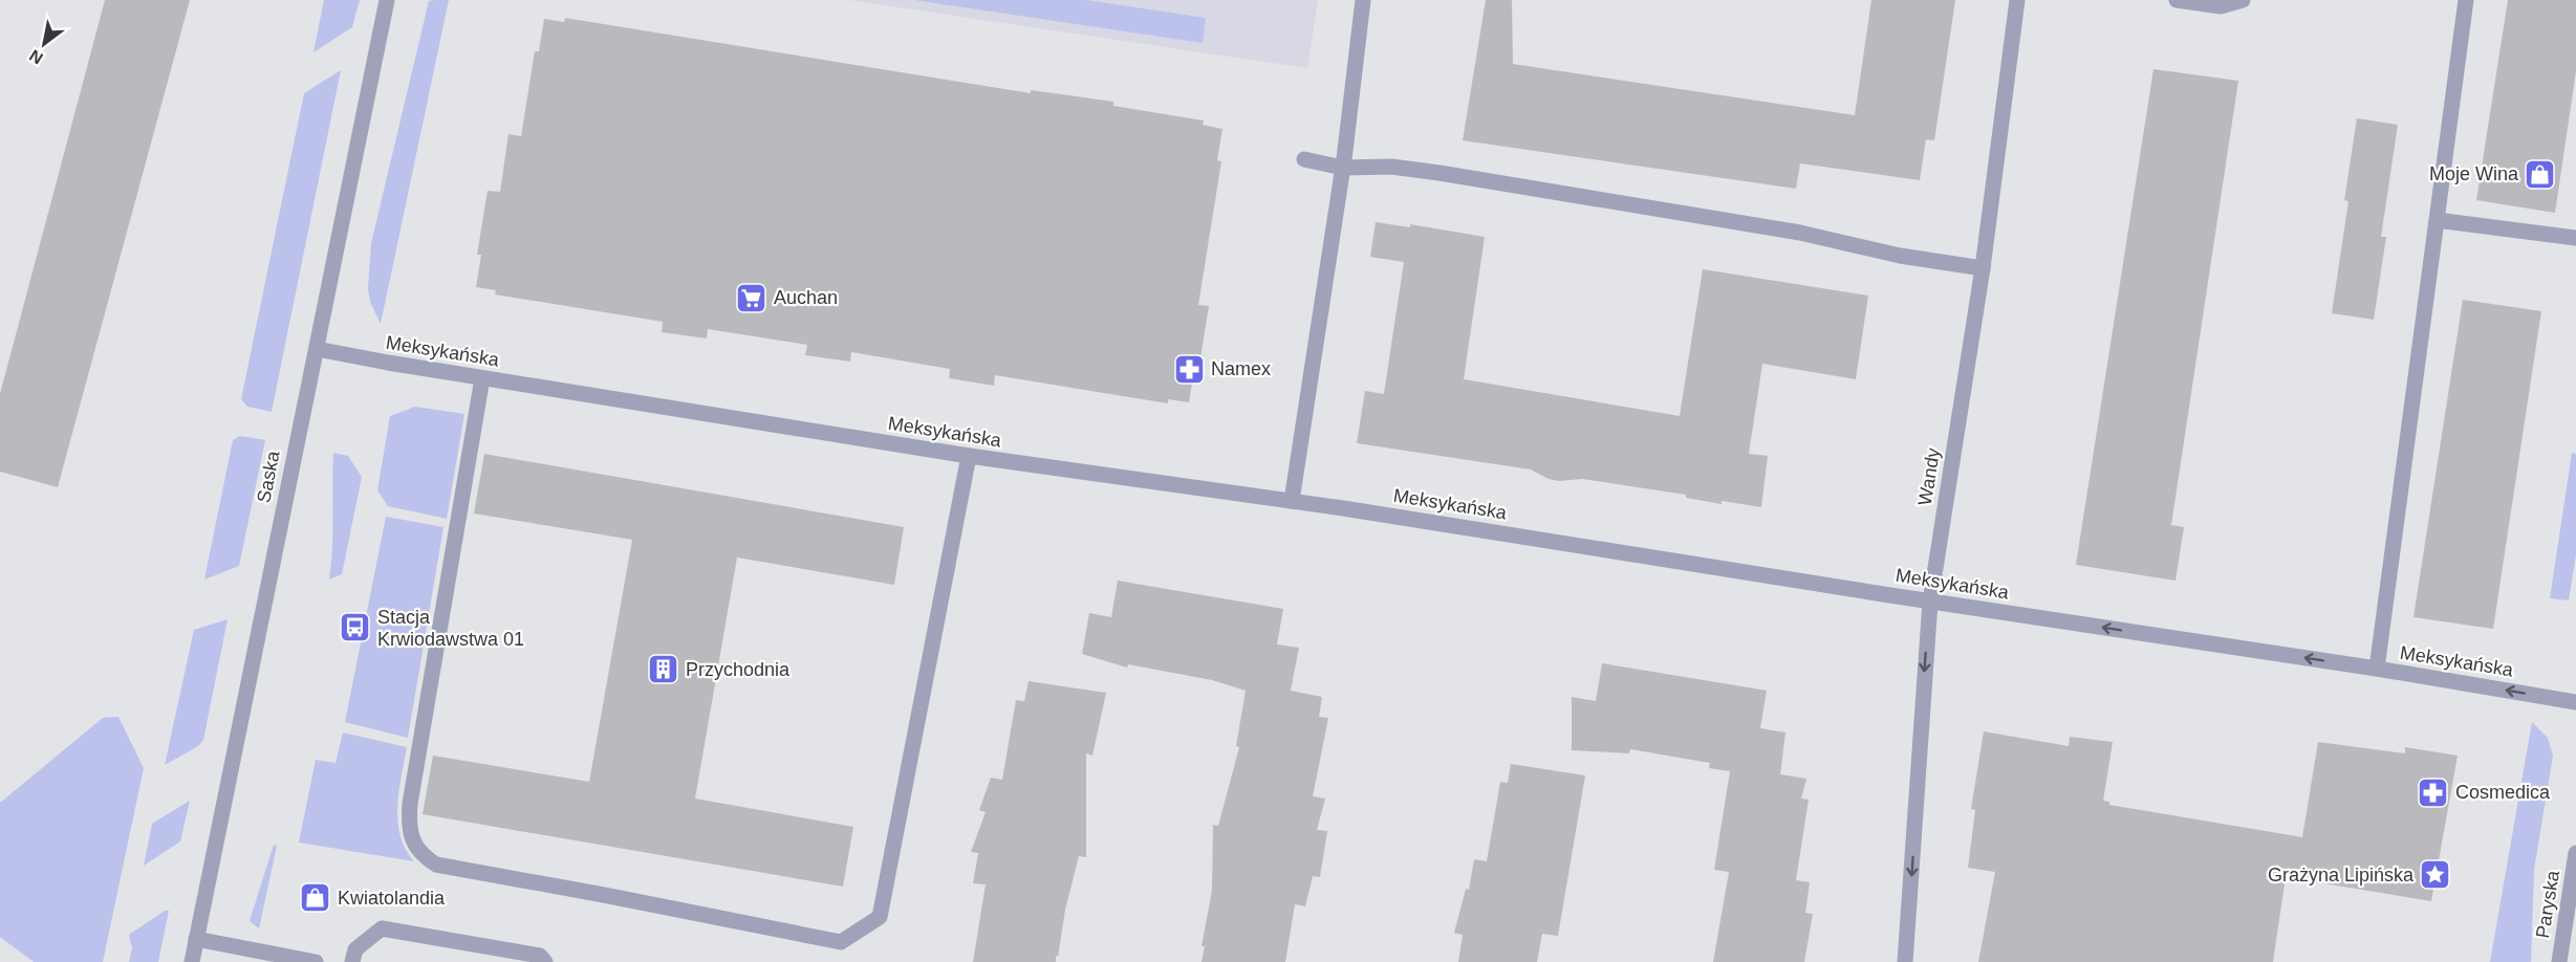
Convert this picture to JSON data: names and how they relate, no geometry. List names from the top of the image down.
{
  "streets": {
    "street": [
      "Meksykańska",
      "Saska",
      "Wandy",
      "Paryska"
    ]
  },
  "crossings": [
    ["Meksykańska", "Saska"],
    ["Meksykańska", "Wandy"]
  ],
  "one_way": ["Wandy"],
  "places": {
    "shop": ["Moje Wina", "Kwiatolandia"],
    "supermarket": ["Auchan"],
    "pharmacy": ["Namex", "Cosmedica"],
    "bus stop": ["Stacja Krwiodawstwa 01"],
    "building": ["Przychodnia"],
    "place": ["Grażyna Lipińska"]
  },
  "north": "bottom left"
}
